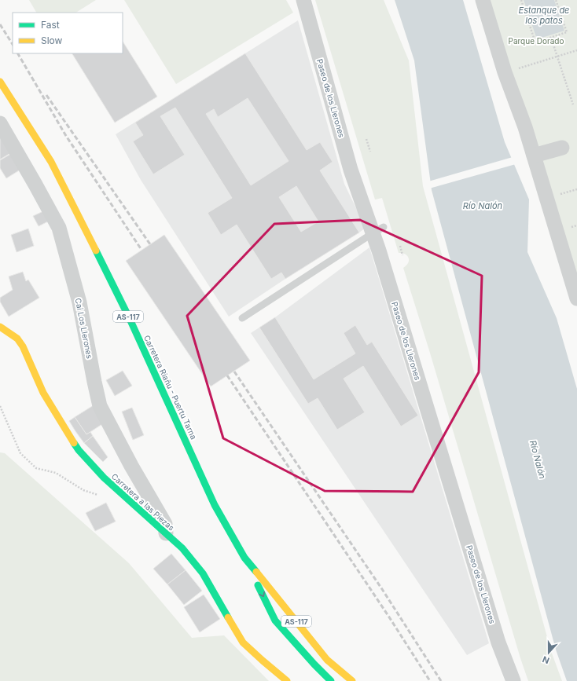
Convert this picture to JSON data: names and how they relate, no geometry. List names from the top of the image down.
{
  "streets": {
    "main road": ["AS-117", "Carretera Riañu - Puertu Tarna", "Carretera a las Piezas"],
    "street": ["Paseo de los Llerones", "Cai Los Llerones"]
  },
  "crossings": [
    ["Cai Los Llerones", "Carretera a las Piezas"]
  ],
  "water": ["Estanque de los patos", "Río Nalón"],
  "parks": ["Parque Dorado"],
  "legend": ["Fast", "Slow"],
  "north": "bottom"
}
